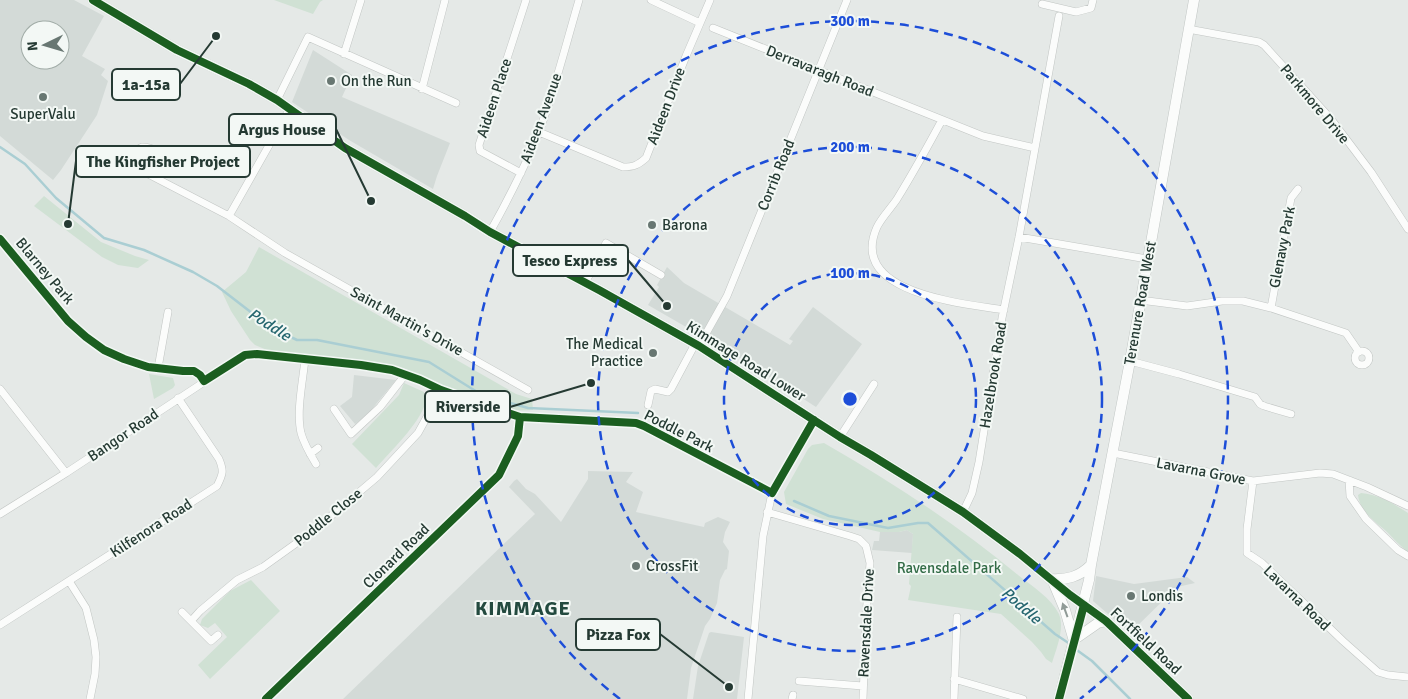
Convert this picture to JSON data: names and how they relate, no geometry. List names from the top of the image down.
{
  "streets": {
    "main road": ["Terenure Road West", "Kimmage Road Lower", "Fortfield Road"],
    "street": [
      "Derravaragh Road",
      "Aideen Place",
      "Parkmore Drive",
      "Aideen Drive",
      "Aideen Avenue",
      "Corrib Road",
      "Glenavy Park",
      "Blarney Park",
      "Saint Martin's Drive",
      "Hazelbrook Road",
      "Poddle Park",
      "Bangor Road",
      "Lavarna Grove",
      "Poddle Close",
      "Kilfenora Road",
      "Clonard Road",
      "Lavarna Road",
      "Ravensdale Drive"
    ]
  },
  "crossings": [
    ["Derravaragh Road", "Corrib Road"],
    ["Derravaragh Road", "Hazelbrook Road"],
    ["Aideen Place", "Aideen Avenue"],
    ["Parkmore Drive", "Terenure Road West"],
    ["Aideen Drive", "Aideen Avenue"],
    ["Aideen Avenue", "Kimmage Road Lower"],
    ["Corrib Road", "Kimmage Road Lower"],
    ["Glenavy Park", "Terenure Road West"],
    ["Blarney Park", "Bangor Road"],
    ["Terenure Road West", "Kimmage Road Lower"],
    ["Terenure Road West", "Lavarna Grove"],
    ["Terenure Road West", "Fortfield Road"],
    ["Kimmage Road Lower", "Hazelbrook Road"],
    ["Kimmage Road Lower", "Fortfield Road"],
    ["Poddle Park", "Bangor Road"],
    ["Poddle Park", "Poddle Close"],
    ["Poddle Park", "Clonard Road"],
    ["Bangor Road", "Kilfenora Road"],
    ["Lavarna Grove", "Lavarna Road"]
  ],
  "districts": ["KIMMAGE"],
  "water": ["Poddle"],
  "parks": ["Ravensdale Park"],
  "places": [
    "1a-15a",
    "On the Run",
    "SuperValu",
    "Argus House",
    "The Kingfisher Project",
    "Barona",
    "Tesco Express",
    "The Medical Practice",
    "Riverside",
    "CrossFit",
    "Londis",
    "Pizza Fox"
  ],
  "north": "left",
  "rings": ["300 m", "200 m", "100 m"]
}
